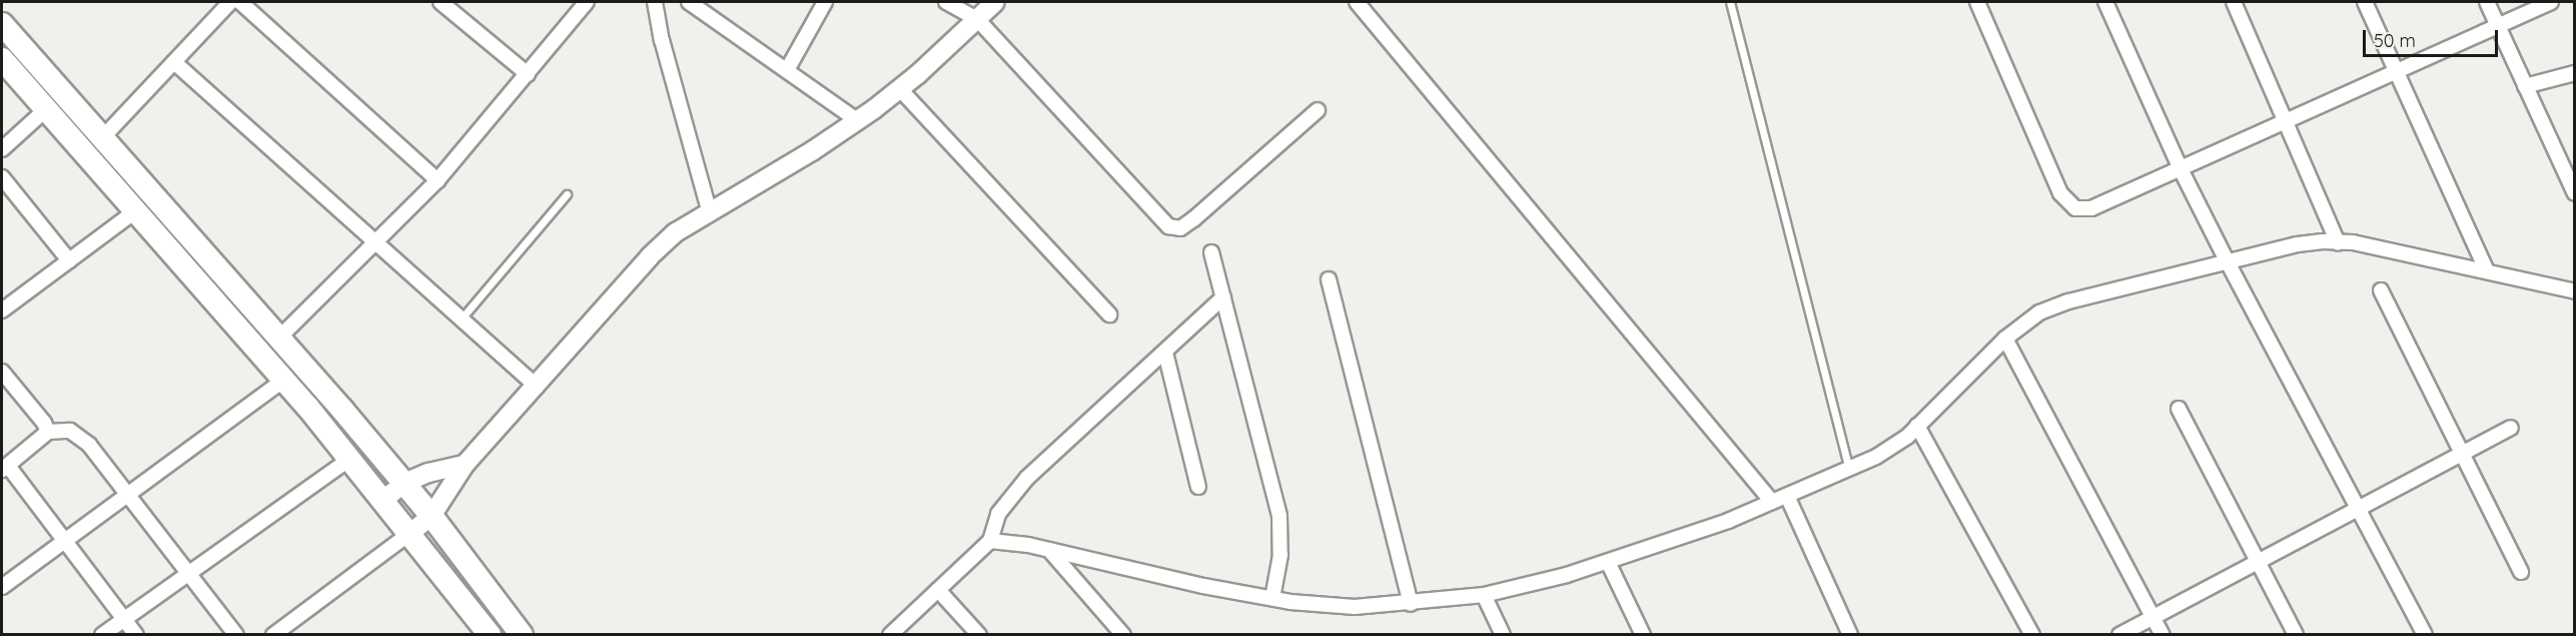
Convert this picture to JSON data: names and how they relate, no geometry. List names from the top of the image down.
{
  "scale_bar": "50 m"
}
